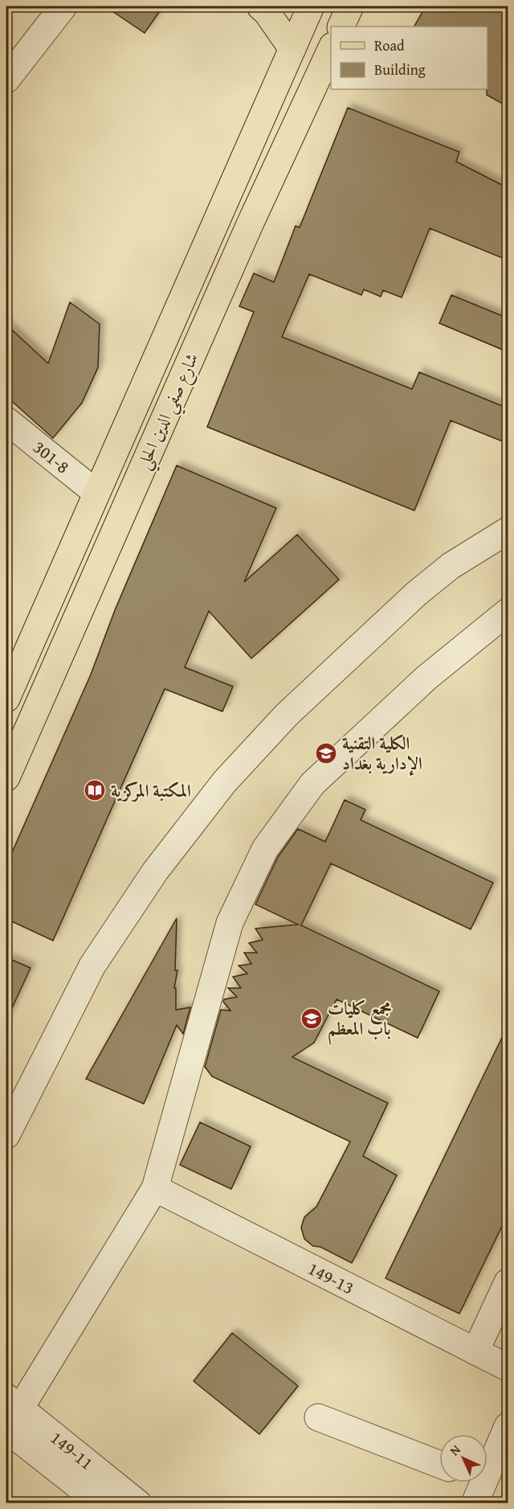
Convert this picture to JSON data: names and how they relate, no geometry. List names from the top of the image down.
{
  "streets": {
    "main road": ["شارع صفي الدين الحلي"],
    "street": ["301-8", "149-13", "149-11"]
  },
  "crossings": [
    ["شارع صفي الدين الحلي", "301-8"]
  ],
  "places": {
    "school or university": ["الكلية التقنية الإدارية بغداد", "مجمع كليات باب المعظم"],
    "library": ["المكتبة المركزية"]
  },
  "legend": ["Road", "Building"],
  "north": "top left"
}
